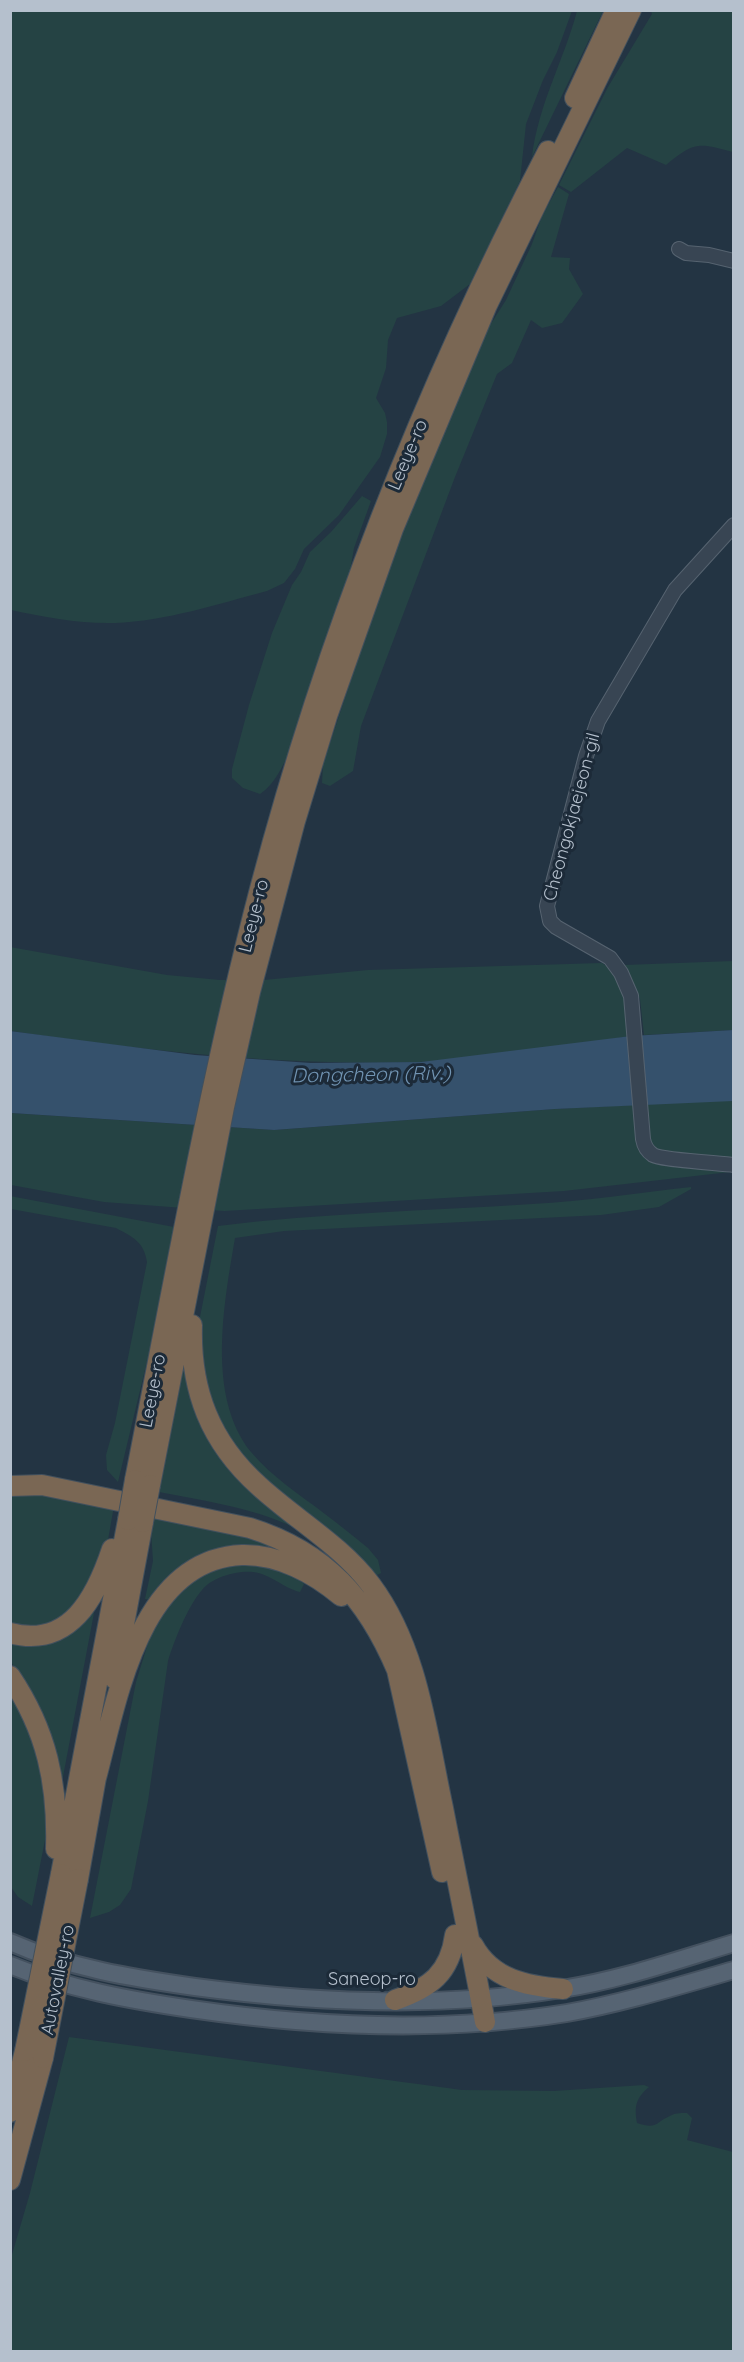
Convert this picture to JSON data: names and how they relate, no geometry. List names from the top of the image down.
{
  "streets": {
    "highway": ["Leeye-ro", "Autovalley-ro"],
    "main road": ["Saneop-ro"],
    "street": ["Cheongokjaejeon-gil"]
  },
  "water": ["Dongcheon (Riv.)"]
}
